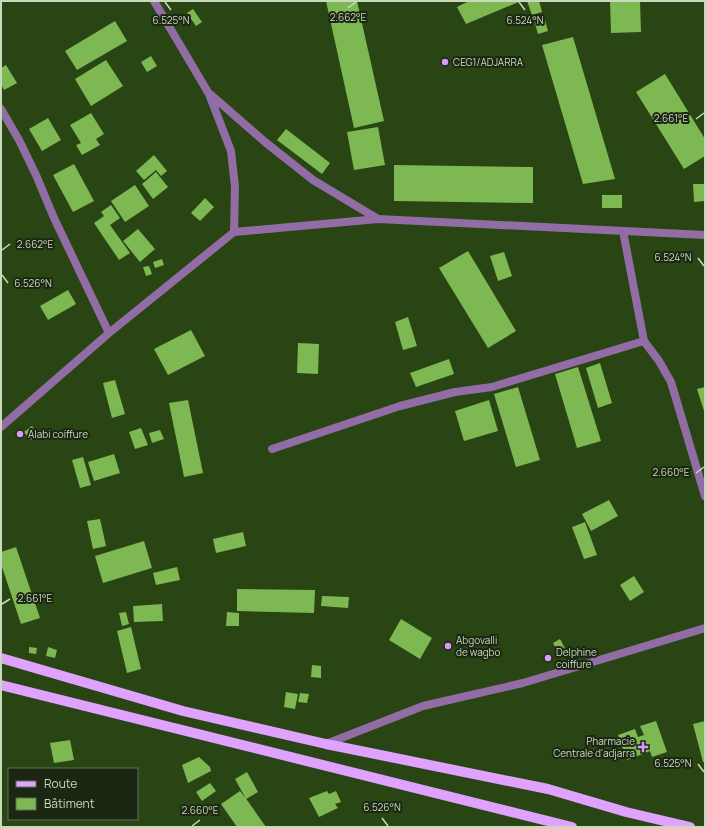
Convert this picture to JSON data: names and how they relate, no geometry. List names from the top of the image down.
{
  "places": {
    "other": [
      "CEG1/ADJARRA",
      "Alabi coiffure",
      "Abgovalli de wagbo",
      "Delphine coiffure"
    ],
    "health": ["Pharmacie Centrale d'adjarra"]
  },
  "legend": ["Route", "Bâtiment"],
  "coordinates": [
    "2.662°E",
    "6.525°N",
    "6.524°N",
    "2.661°E",
    "6.526°N",
    "2.660°E"
  ]
}
